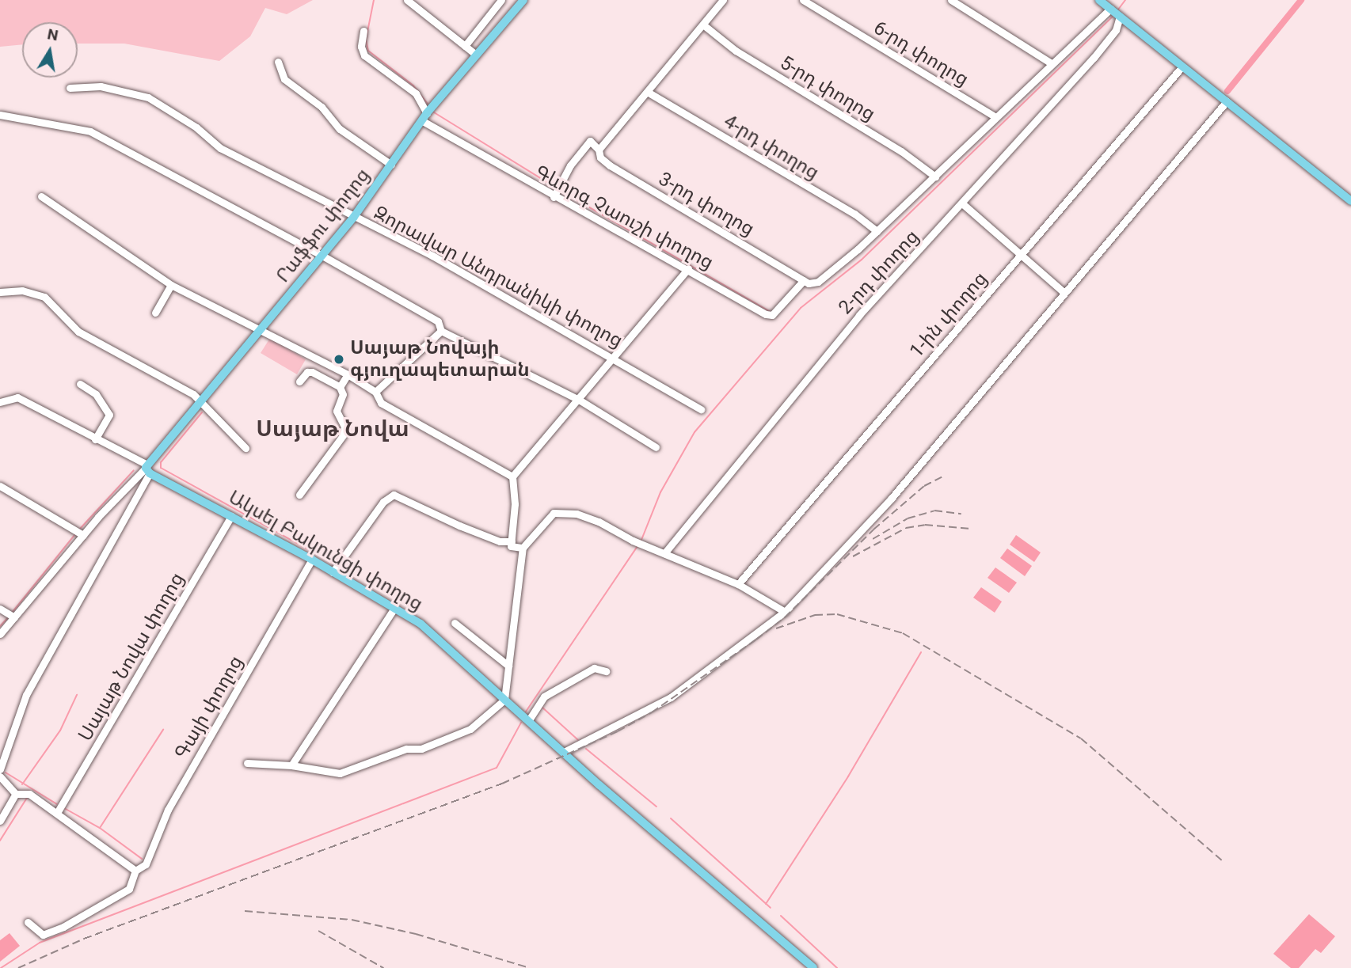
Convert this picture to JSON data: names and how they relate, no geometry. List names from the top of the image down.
{
  "streets": {
    "main road": ["Րաֆֆու փողոց", "Ակսել Բակունցի փողոց"],
    "street": [
      "6-րդ փողոց",
      "5-րդ փողոց",
      "4-րդ փողոց",
      "3-րդ փողոց",
      "Գևորգ Չաուշի փողոց",
      "2-րդ փողոց",
      "Զորավար Անդրանիկի փողոց",
      "1-ին փողոց",
      "Սայաթ Նովա փողոց",
      "Գայի փողոց"
    ]
  },
  "crossings": [
    ["3-րդ փողոց", "Գևորգ Չաուշի փողոց"],
    ["Գևորգ Չաուշի փողոց", "Րաֆֆու փողոց"],
    ["Րաֆֆու փողոց", "Զորավար Անդրանիկի փողոց"],
    ["Րաֆֆու փողոց", "Ակսել Բակունցի փողոց"],
    ["Ակսել Բակունցի փողոց", "Սայաթ Նովա փողոց"],
    ["Ակսել Բակունցի փողոց", "Գայի փողոց"]
  ],
  "districts": ["Սայաթ Նովա"],
  "places": ["Սայաթ Նովայի գյուղապետարան"],
  "north": "top"
}
